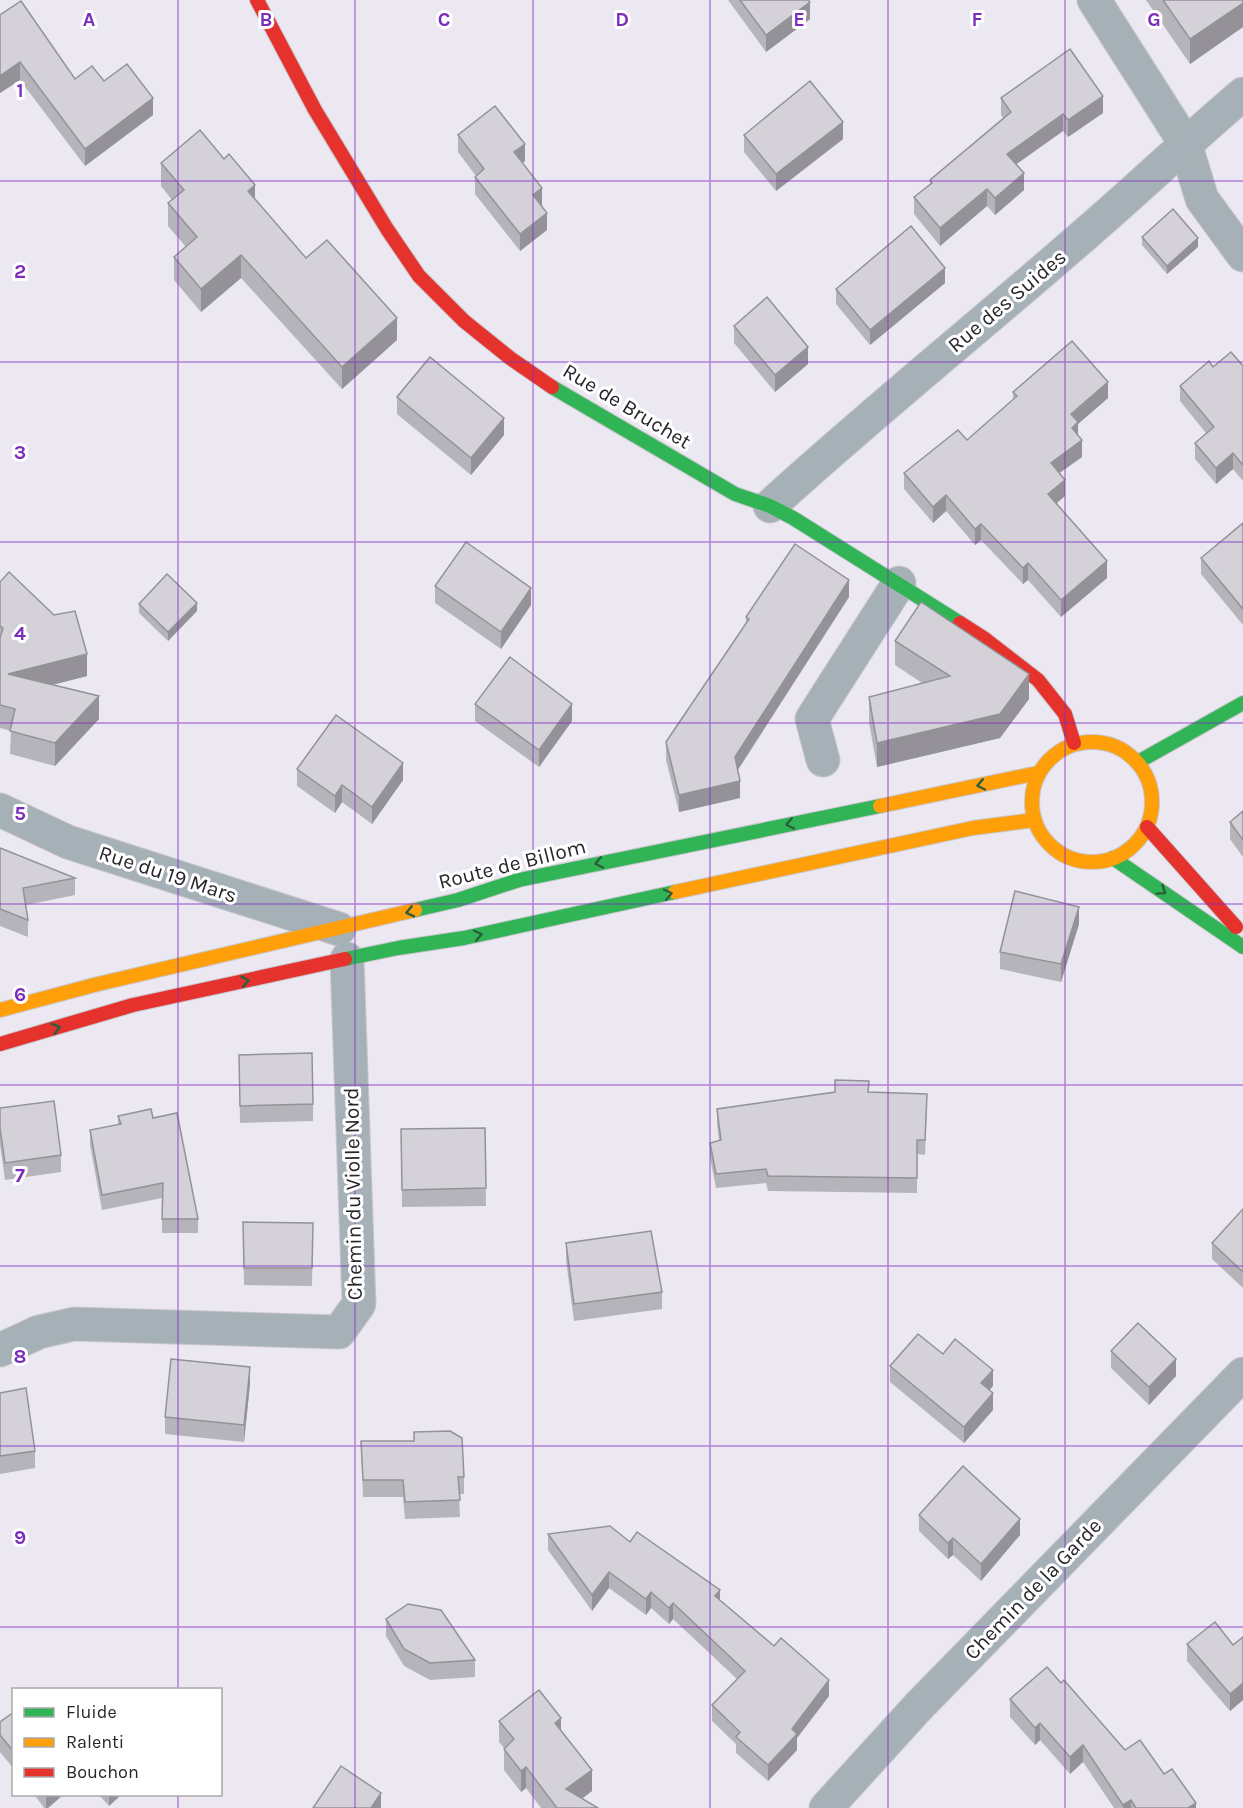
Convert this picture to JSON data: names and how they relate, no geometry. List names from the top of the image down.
{
  "streets": {
    "main road": ["Rue de Bruchet", "Route de Billom"],
    "street": [
      "Rue des Suides",
      "Rue du 19 Mars",
      "Chemin du Violle Nord",
      "Chemin de la Garde"
    ]
  },
  "crossings": [
    ["Rue des Suides", "Rue de Bruchet"],
    ["Rue de Bruchet", "Route de Billom"],
    ["Route de Billom", "Rue du 19 Mars"],
    ["Route de Billom", "Chemin du Violle Nord"],
    ["Rue du 19 Mars", "Chemin du Violle Nord"]
  ],
  "legend": ["Fluide", "Ralenti", "Bouchon"],
  "grid": {
    "columns": [
      "A",
      "B",
      "C",
      "D",
      "E",
      "F",
      "G"
    ],
    "rows": [
      "1",
      "2",
      "3",
      "4",
      "5",
      "6",
      "7",
      "8",
      "9"
    ]
  }
}
